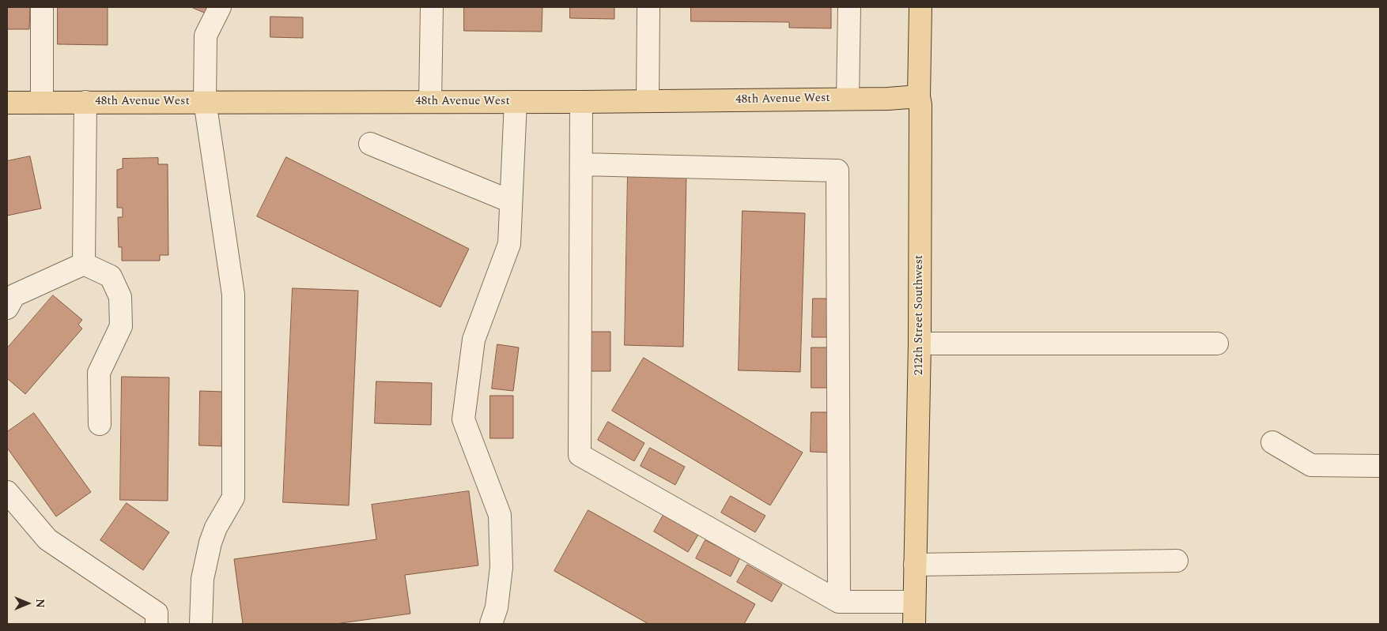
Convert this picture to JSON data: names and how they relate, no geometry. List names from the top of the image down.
{
  "streets": {
    "main road": ["48th Avenue West", "212th Street Southwest"]
  },
  "crossings": [
    ["48th Avenue West", "212th Street Southwest"]
  ],
  "north": "right"
}
